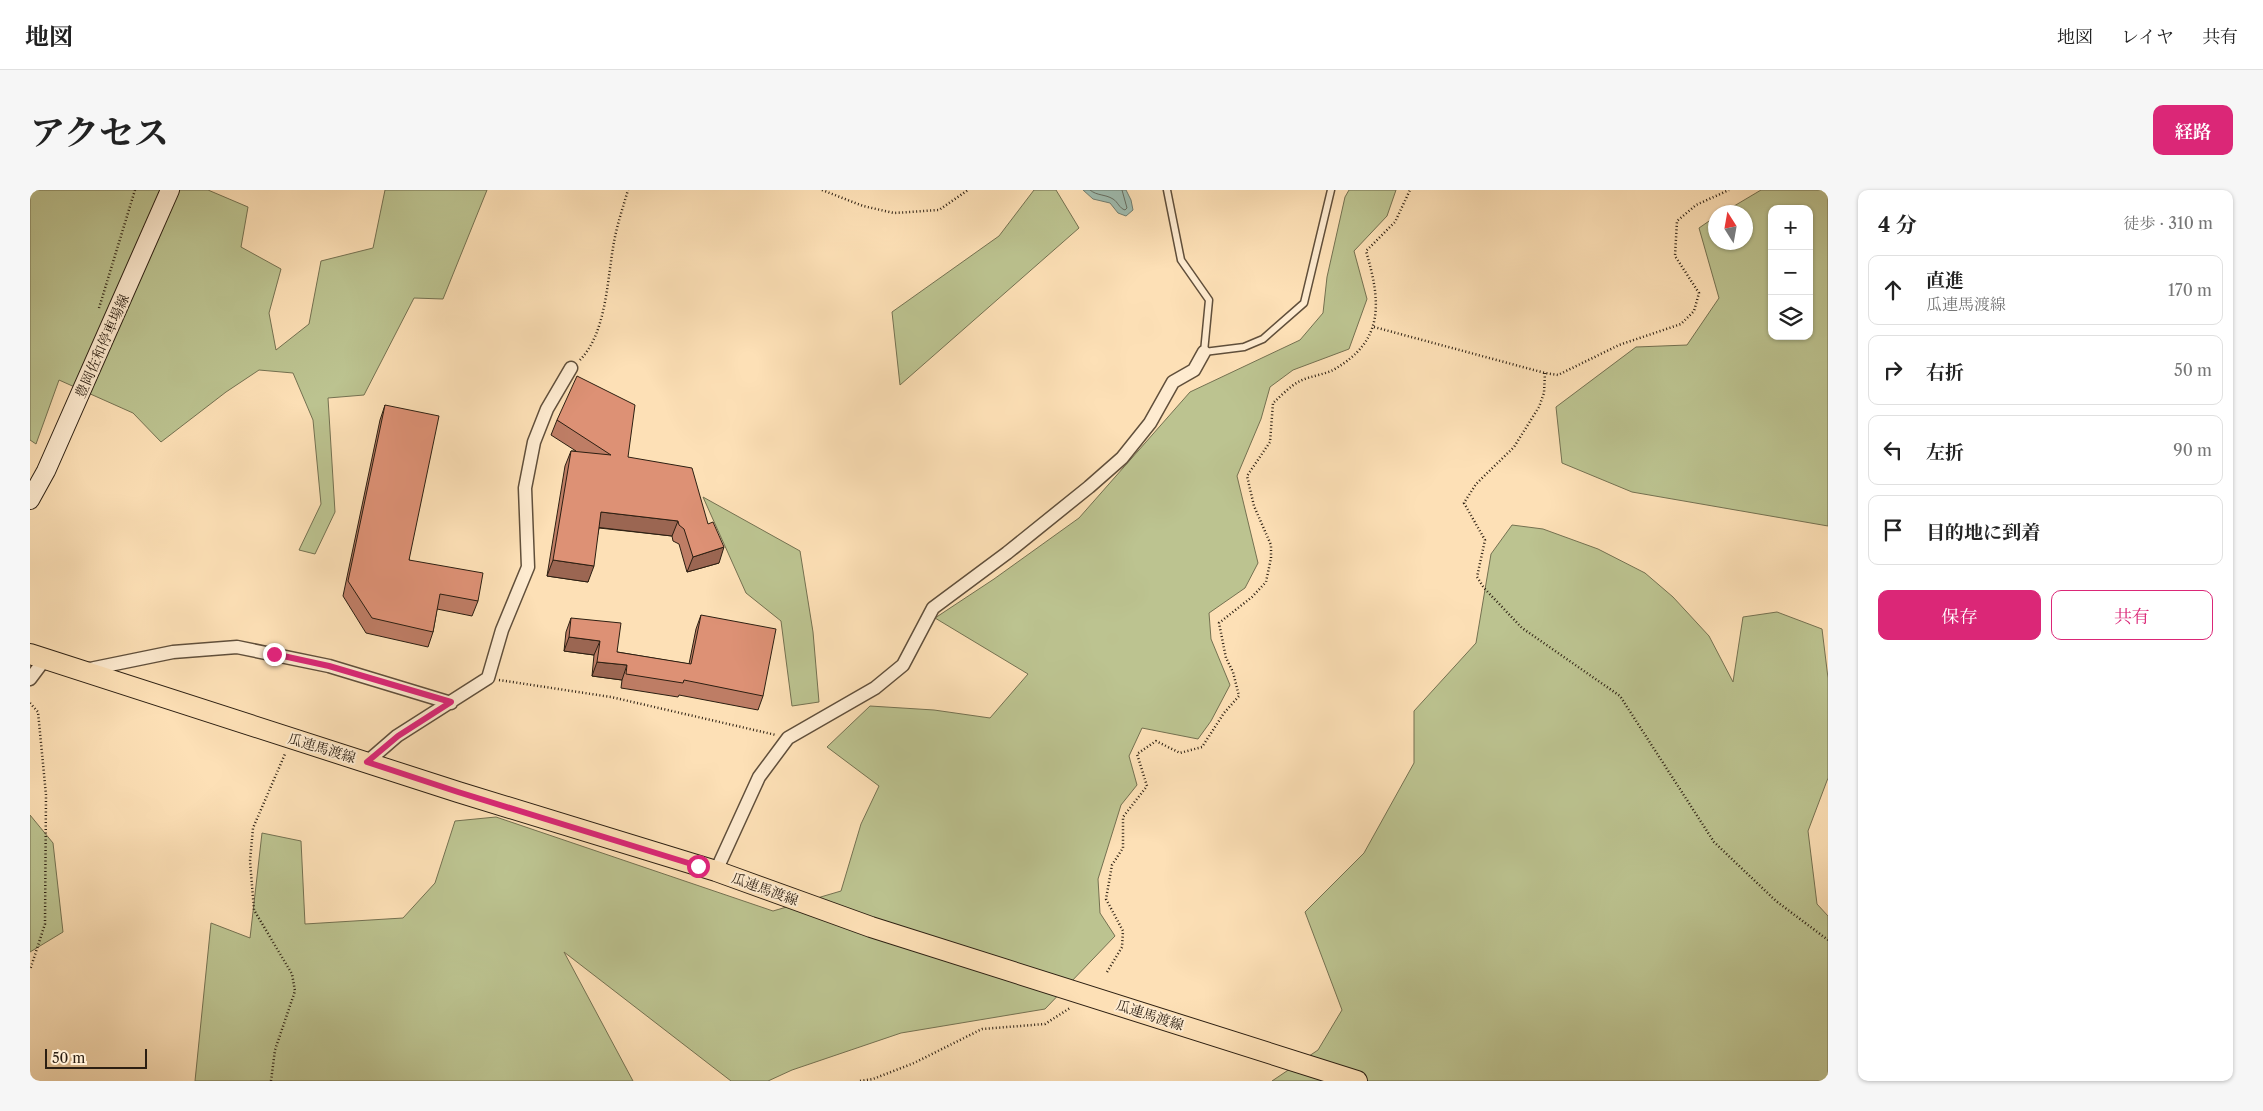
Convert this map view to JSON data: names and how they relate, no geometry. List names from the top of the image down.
{
  "streets": {
    "main road": ["豊岡佐和停車場線", "瓜連馬渡線"]
  },
  "scale_bar": "50 m",
  "north": "top",
  "page": {
    "header": "地図",
    "nav": ["地図", "レイヤ", "共有"],
    "title": "アクセス",
    "buttons": [
      "経路",
      ["保存", "共有"]
    ],
    "heading": ["4 分", "徒歩 · 310 m"],
    "map_buttons": ["+", "−"],
    "list": [
      ["直進", "瓜連馬渡線", "170 m"],
      ["右折", "50 m"],
      ["左折", "90 m"],
      "目的地に到着"
    ],
    "scale": "50 m"
  }
}
